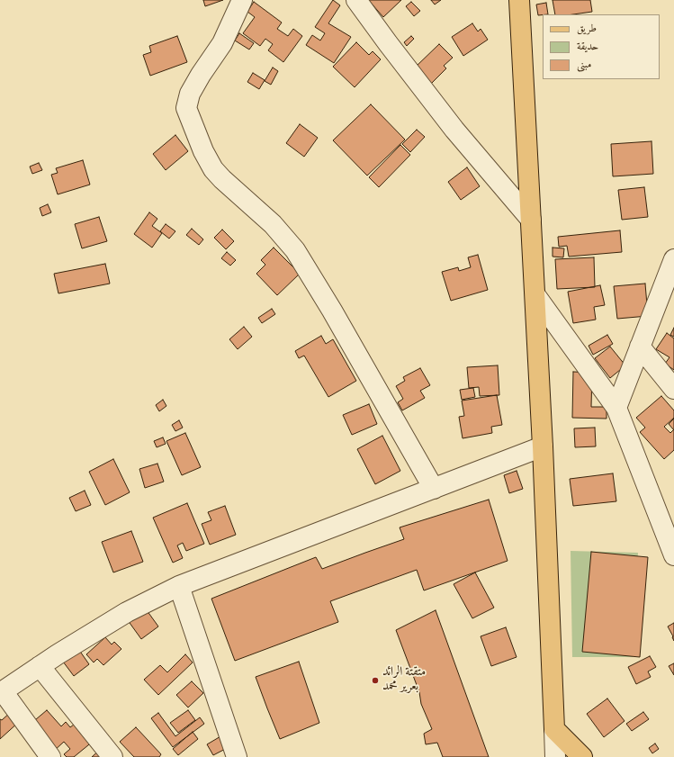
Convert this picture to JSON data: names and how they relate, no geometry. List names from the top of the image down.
{
  "places": ["متقتة الرائد بعرير محمد"],
  "legend": ["طريق", "حديقة", "مبنى"]
}
